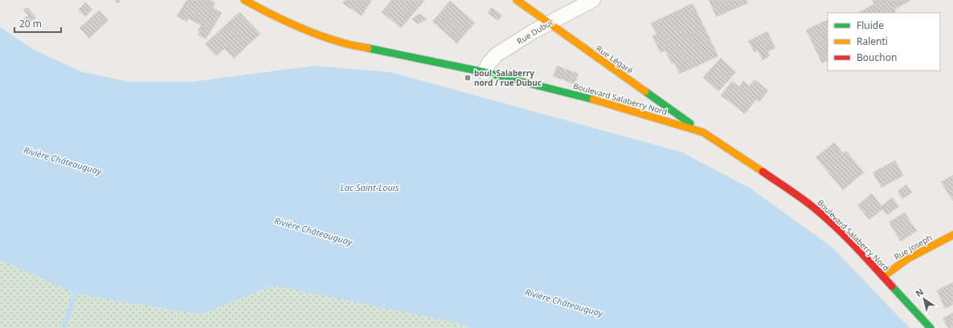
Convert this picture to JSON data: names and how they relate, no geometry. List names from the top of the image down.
{
  "streets": {
    "street": [
      "Rue Dubuc",
      "Rue Légaré",
      "Boulevard Salaberry Nord",
      "Rue Joseph"
    ]
  },
  "crossings": [
    ["Rue Dubuc", "Rue Légaré"],
    ["Rue Dubuc", "Boulevard Salaberry Nord"],
    ["Rue Légaré", "Boulevard Salaberry Nord"],
    ["Boulevard Salaberry Nord", "Rue Joseph"]
  ],
  "water": ["Rivière Châteauguay", "Lac Saint-Louis"],
  "places": {
    "transit": ["boul. Salaberry nord / rue Dubuc"]
  },
  "legend": ["Fluide", "Ralenti", "Bouchon"],
  "scale_bar": "20 m",
  "north": "top left"
}
